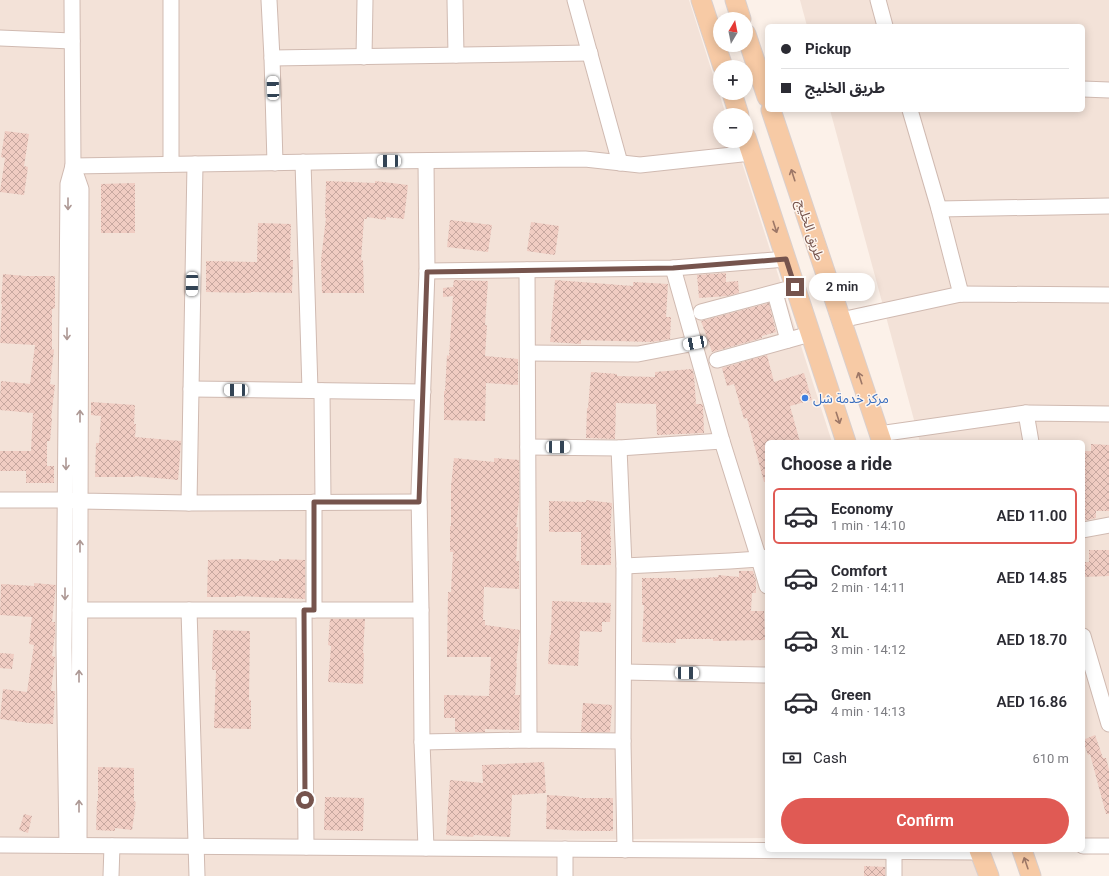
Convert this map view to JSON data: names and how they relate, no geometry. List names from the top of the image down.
{
  "streets": {
    "main road": ["طريق الخليج"]
  },
  "places": ["مركز خدمة شل"],
  "north": "top",
  "page": {
    "map_buttons": ["+", "−"],
    "banner": ["Pickup", "طريق الخليج"],
    "bubble": "2 min",
    "heading": "Choose a ride",
    "list": [
      {
        "name": "Economy",
        "note": "1 min · 14:10",
        "value": "AED 11.00"
      },
      {
        "name": "Comfort",
        "note": "2 min · 14:11",
        "value": "AED 14.85"
      },
      {
        "name": "XL",
        "note": "3 min · 14:12",
        "value": "AED 18.70"
      },
      {
        "name": "Green",
        "note": "4 min · 14:13",
        "value": "AED 16.86"
      }
    ],
    "pay": ["Cash", "610 m"],
    "buttons": "Confirm"
  }
}
